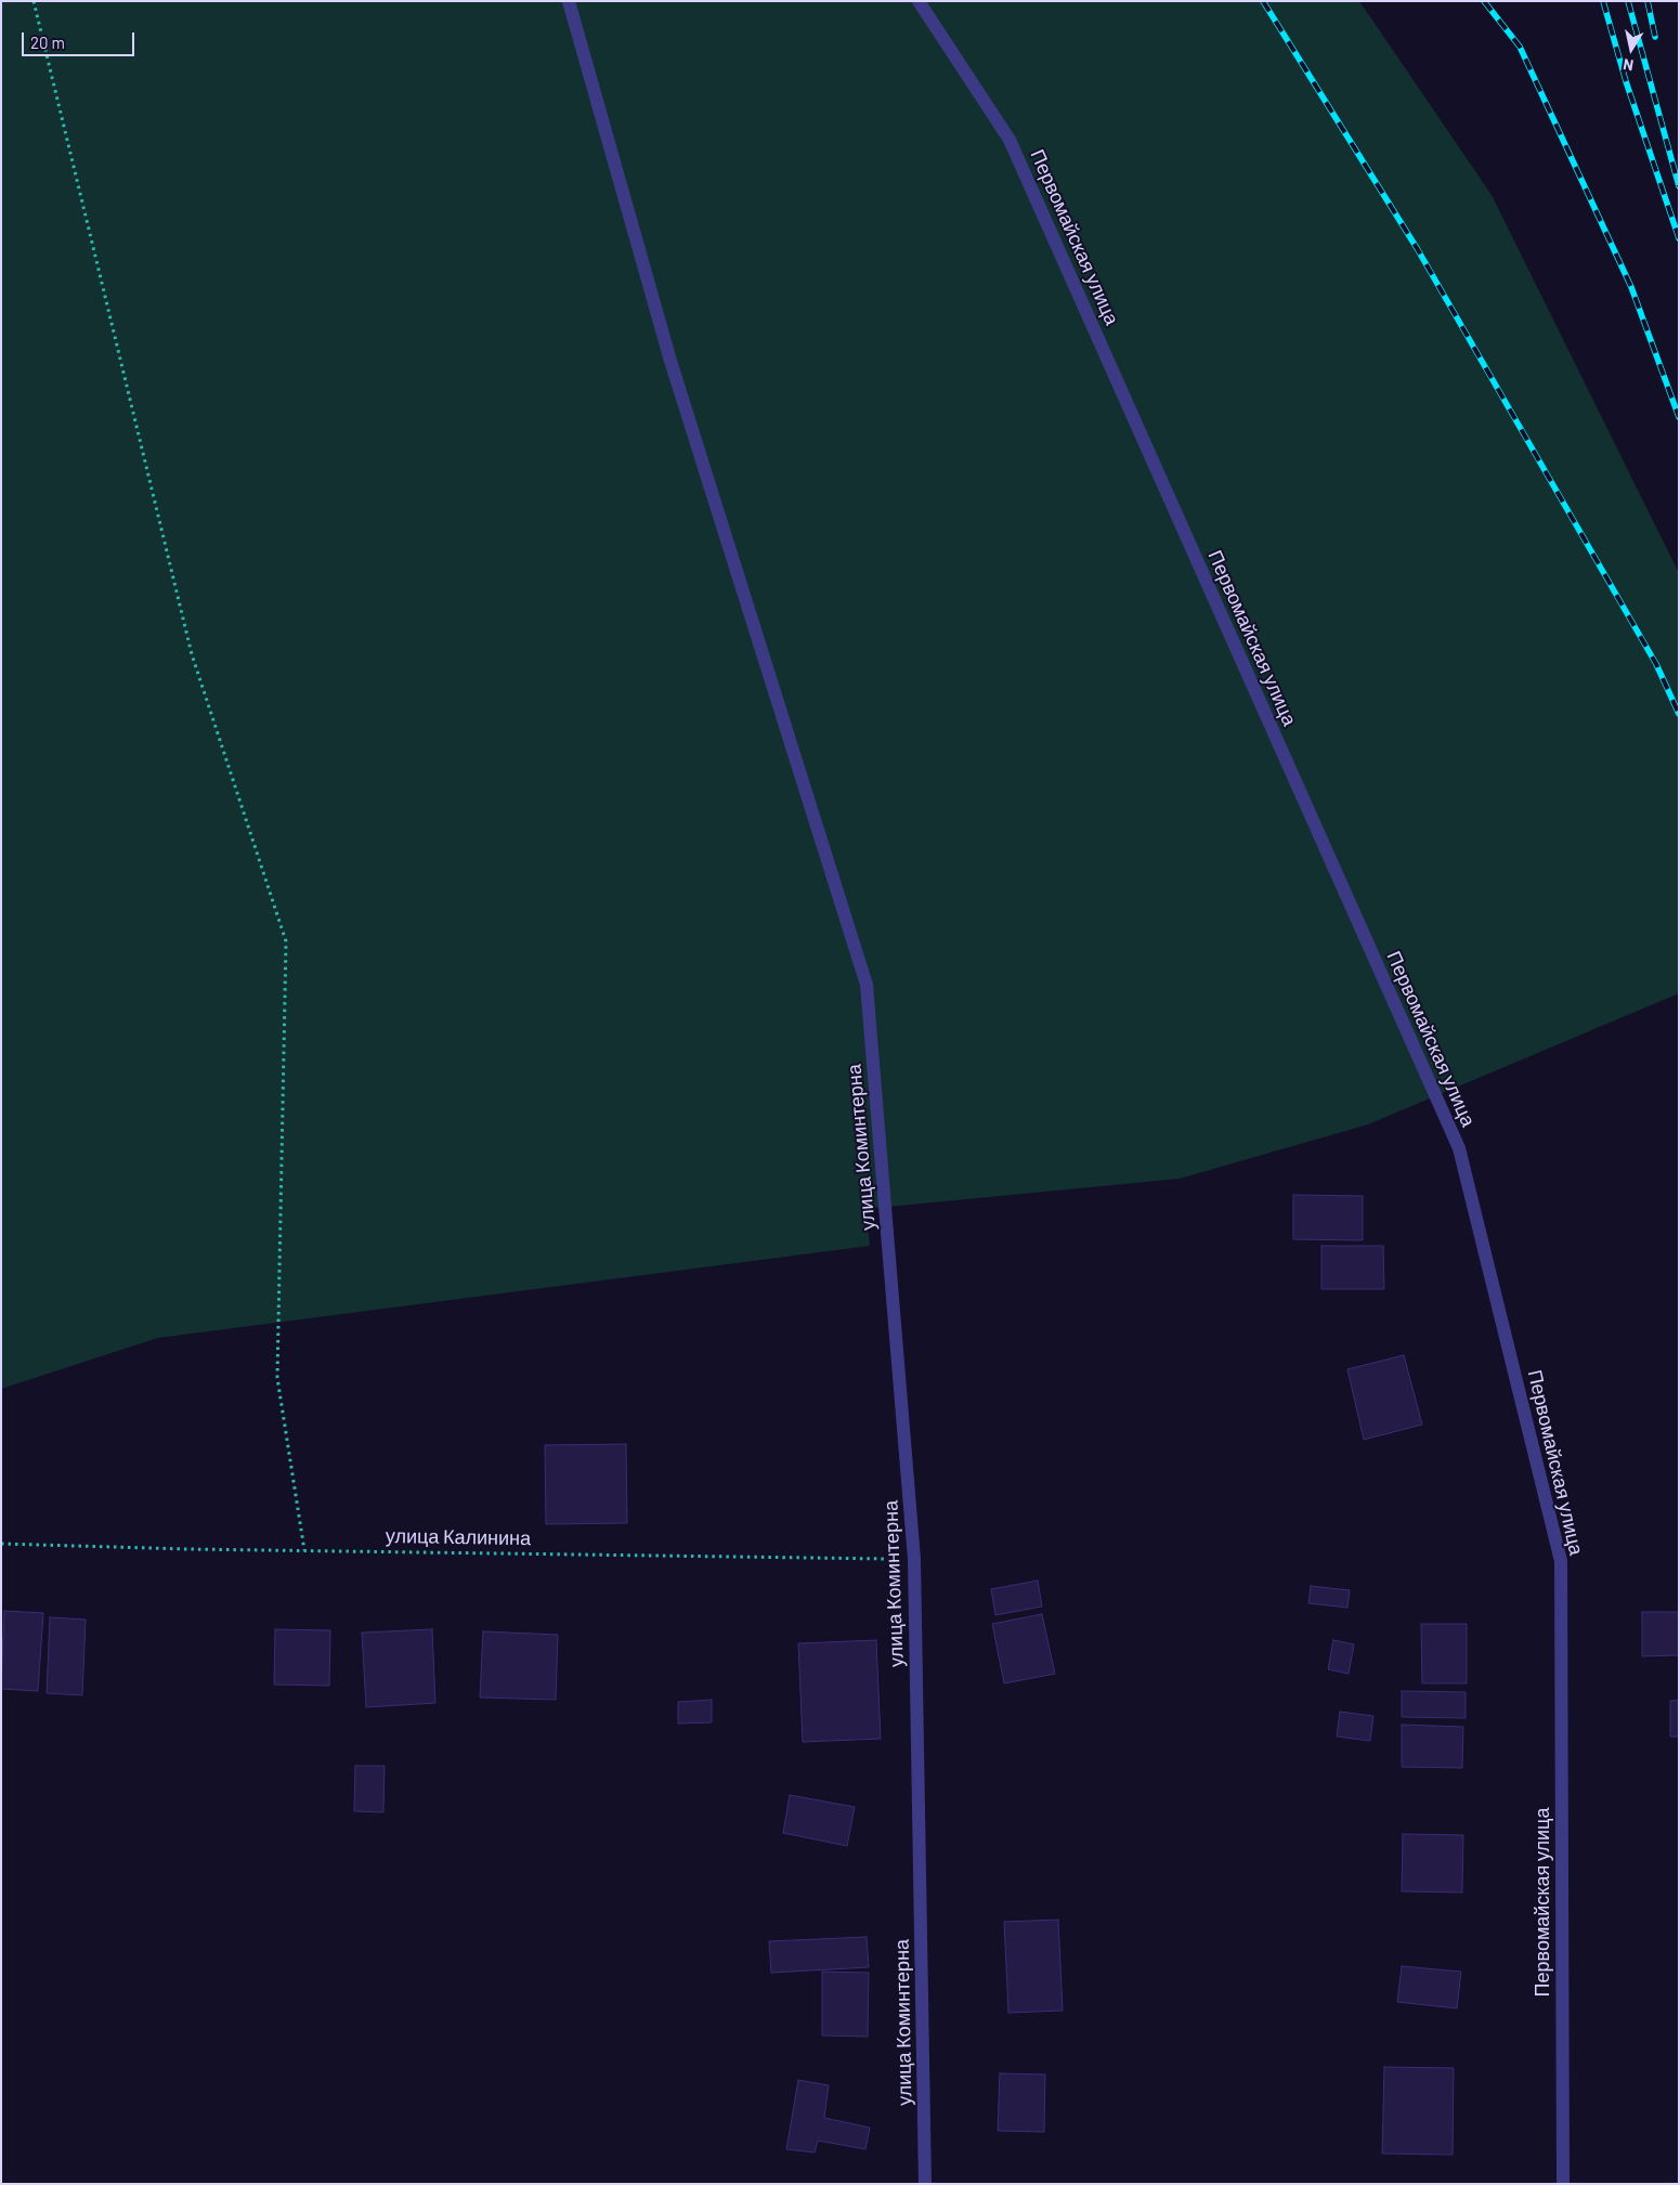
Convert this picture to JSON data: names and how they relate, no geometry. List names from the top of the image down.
{
  "streets": {
    "street": ["Первомайская улица", "улица Коминтерна"],
    "path": ["улица Калинина"]
  },
  "crossings": [
    ["улица Коминтерна", "улица Калинина"]
  ],
  "scale_bar": "20 m",
  "north": "bottom"
}
